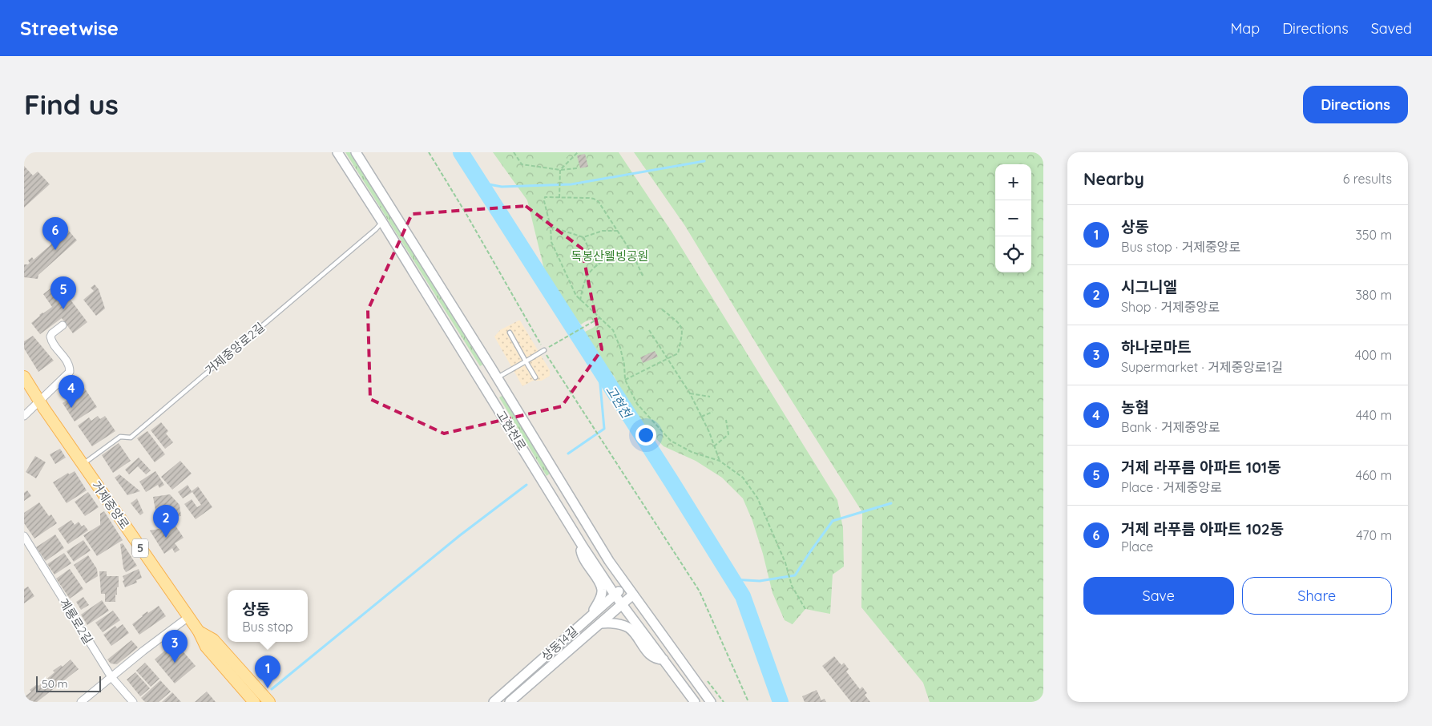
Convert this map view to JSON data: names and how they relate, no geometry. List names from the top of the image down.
{
  "streets": {
    "main road": ["거제중앙로", "5"],
    "street": ["고현천로", "계룡로2길", "상동14길"],
    "lane": ["거제중앙로2길"]
  },
  "crossings": [
    ["거제중앙로2길", "고현천로"],
    ["거제중앙로2길", "거제중앙로"],
    ["고현천로", "상동14길"]
  ],
  "water": ["고현천"],
  "parks": ["독봉산웰빙공원"],
  "scale_bar": "50 m",
  "page": {
    "header": "Streetwise",
    "nav": ["Map", "Directions", "Saved"],
    "buttons": [
      "Directions",
      ["Save", "Share"]
    ],
    "title": "Find us",
    "heading": ["Nearby", "6 results"],
    "map_buttons": ["+", "−"],
    "list": [
      {
        "mark": "1",
        "name": "상동",
        "note": "Bus stop · 거제중앙로",
        "value": "350 m"
      },
      {
        "mark": "2",
        "name": "시그니엘",
        "note": "Shop · 거제중앙로",
        "value": "380 m"
      },
      {
        "mark": "3",
        "name": "하나로마트",
        "note": "Supermarket · 거제중앙로1길",
        "value": "400 m"
      },
      {
        "mark": "4",
        "name": "농협",
        "note": "Bank · 거제중앙로",
        "value": "440 m"
      },
      {
        "mark": "5",
        "name": "거제 라푸름 아파트 101동",
        "note": "Place · 거제중앙로",
        "value": "460 m"
      },
      {
        "mark": "6",
        "name": "거제 라푸름 아파트 102동",
        "note": "Place",
        "value": "470 m"
      }
    ],
    "pins": [
      "6",
      "5",
      "4",
      "2",
      "3",
      "1"
    ],
    "popup": ["상동", "Bus stop"],
    "scale": "50 m"
  }
}
